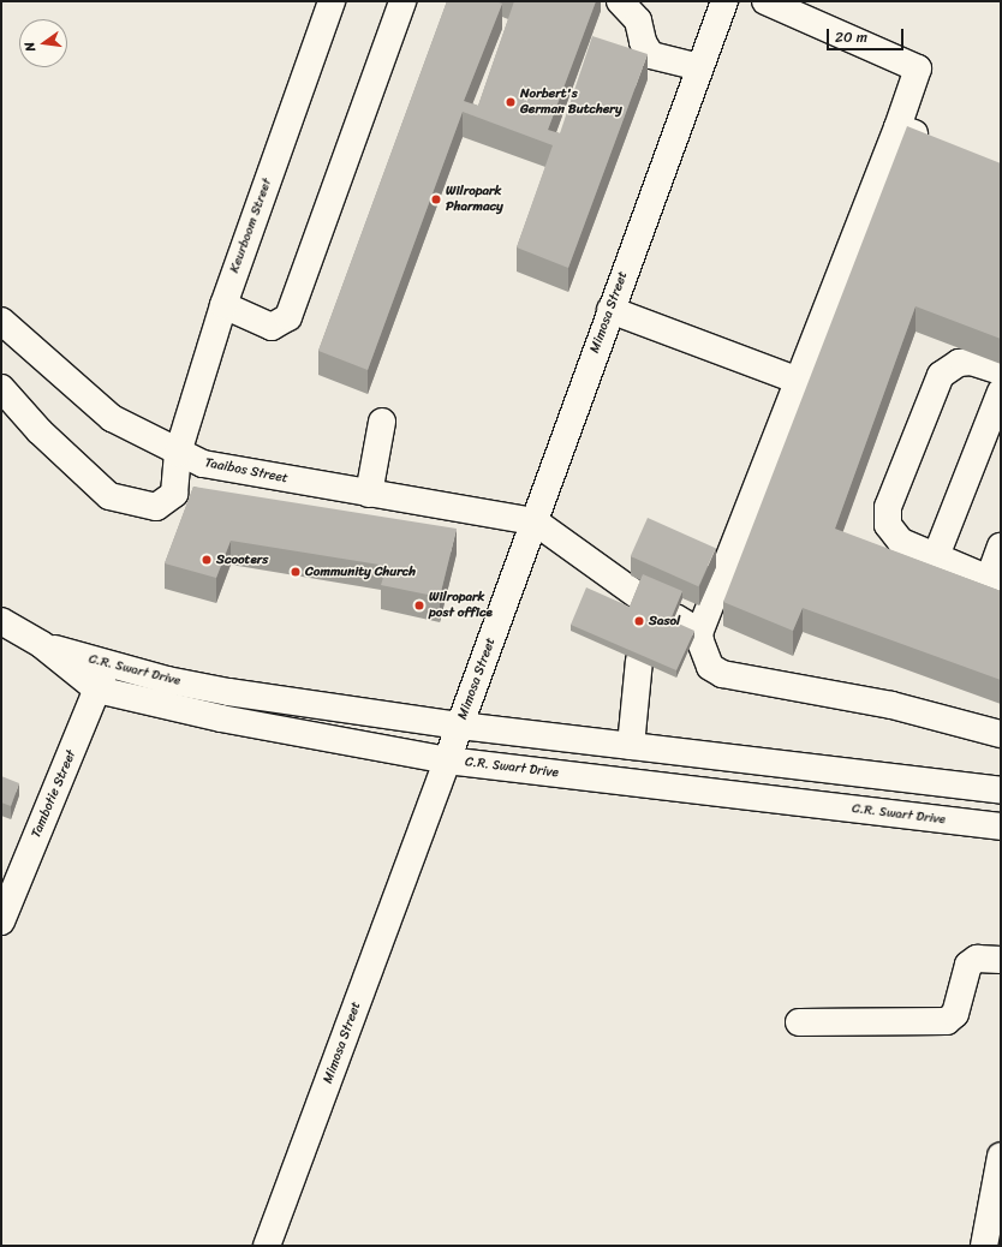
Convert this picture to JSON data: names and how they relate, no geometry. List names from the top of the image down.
{
  "streets": {
    "street": [
      "Keurboom Street",
      "Mimosa Street",
      "Taaibos Street",
      "C.R. Swart Drive",
      "Tambotie Street"
    ]
  },
  "crossings": [
    ["Keurboom Street", "Taaibos Street"],
    ["Mimosa Street", "Taaibos Street"],
    ["Mimosa Street", "C.R. Swart Drive"],
    ["C.R. Swart Drive", "Tambotie Street"]
  ],
  "places": [
    "Norbert's German Butchery",
    "Wilropark Pharmacy",
    "Scooters",
    "Community Church",
    "Wilropark post office",
    "Sasol"
  ],
  "scale_bar": "20 m",
  "north": "left"
}
